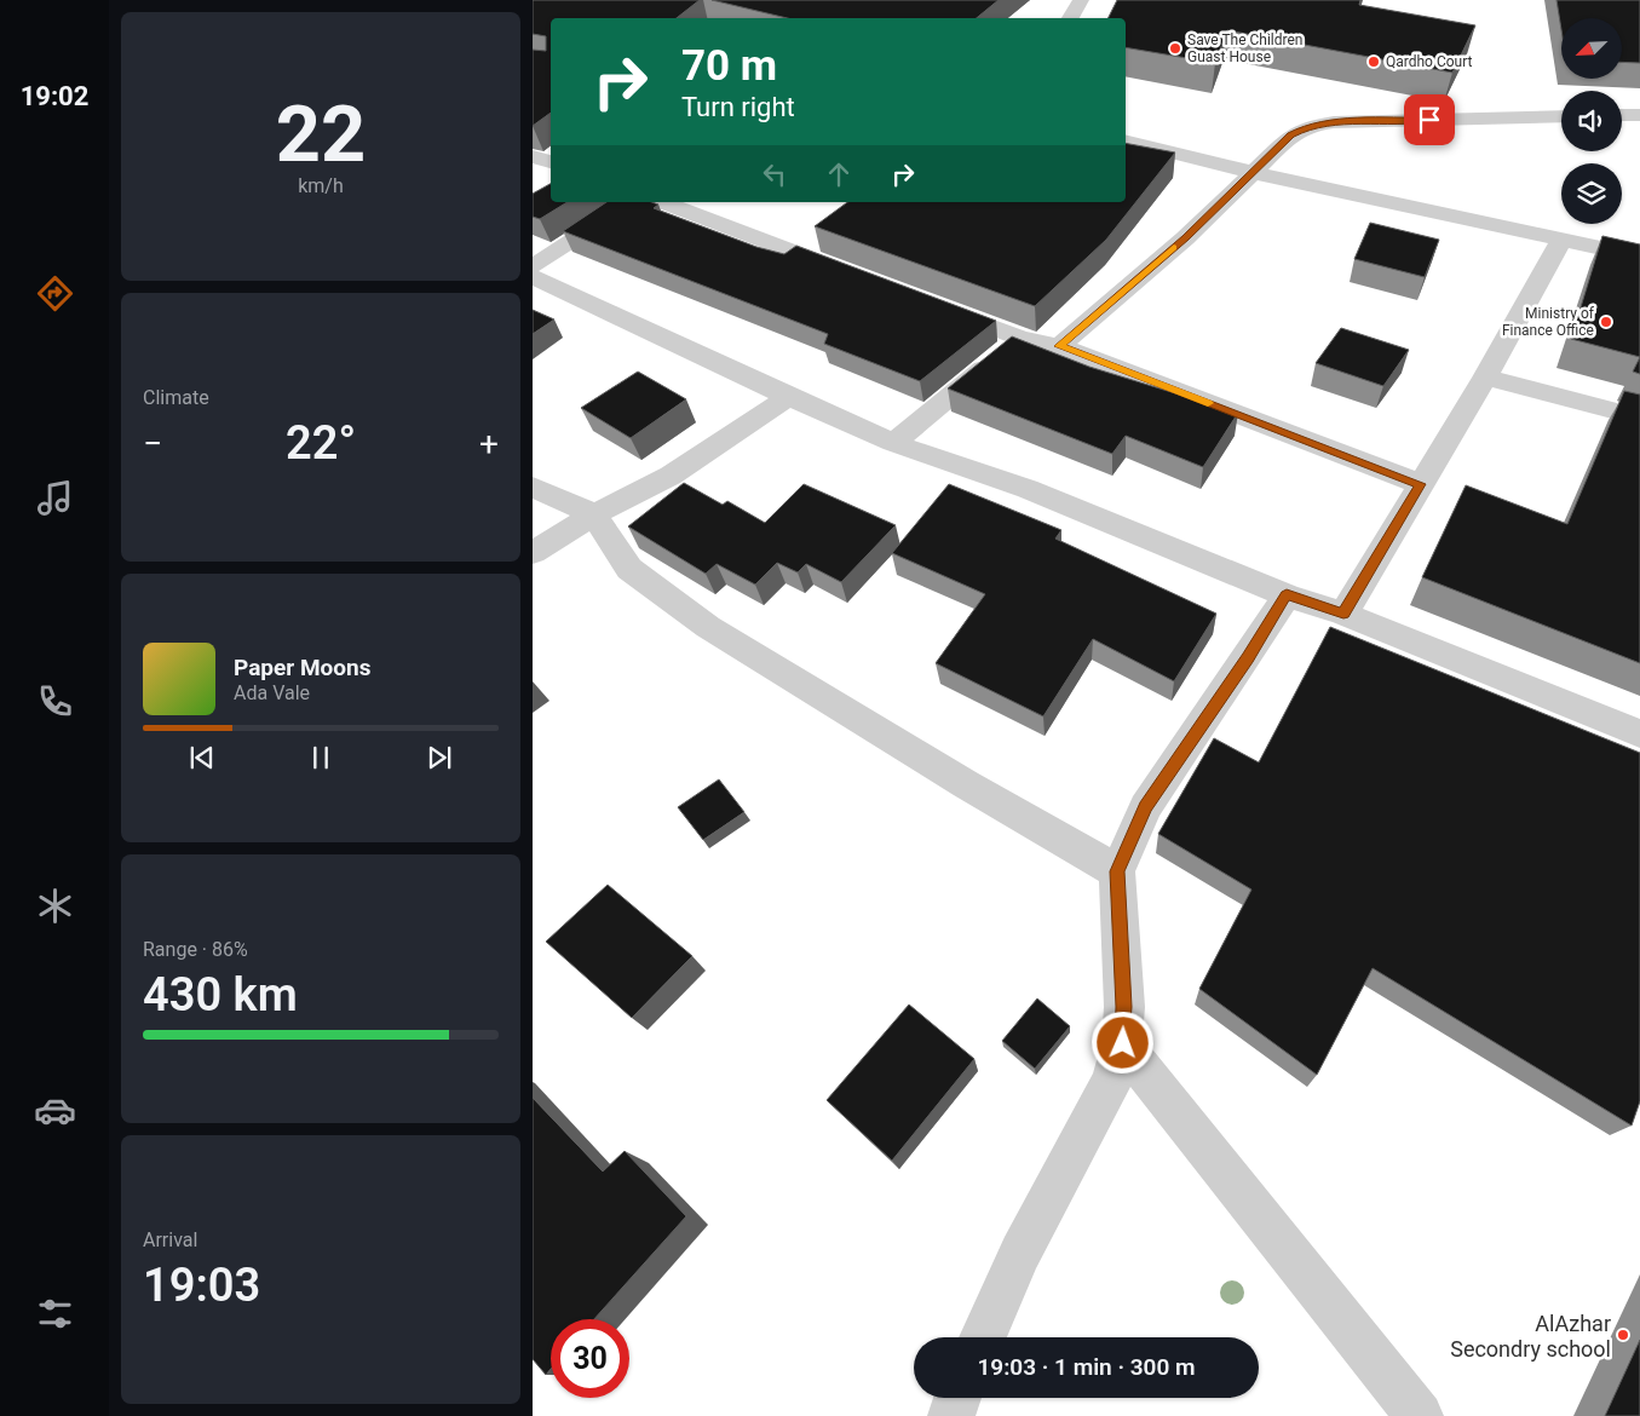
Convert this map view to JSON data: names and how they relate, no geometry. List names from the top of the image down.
{
  "places": [
    "Save The Children Guast House",
    "Qardho Court",
    "Ministry of Finance Office",
    "AlAzhar Secondry school"
  ],
  "north": "bottom left",
  "page": {
    "tabs": "19:02",
    "tile": [
      ["22", "km/h"],
      "Climate",
      ["Range · 86%", "430 km"],
      ["Arrival", "19:03"]
    ],
    "turn": ["70 m", "Turn right"],
    "heat": ["−", "22°", "+"],
    "song": ["Paper Moons", "Ada Vale"],
    "limit": "30",
    "trip": "19:03 · 1 min · 300 m"
  }
}
